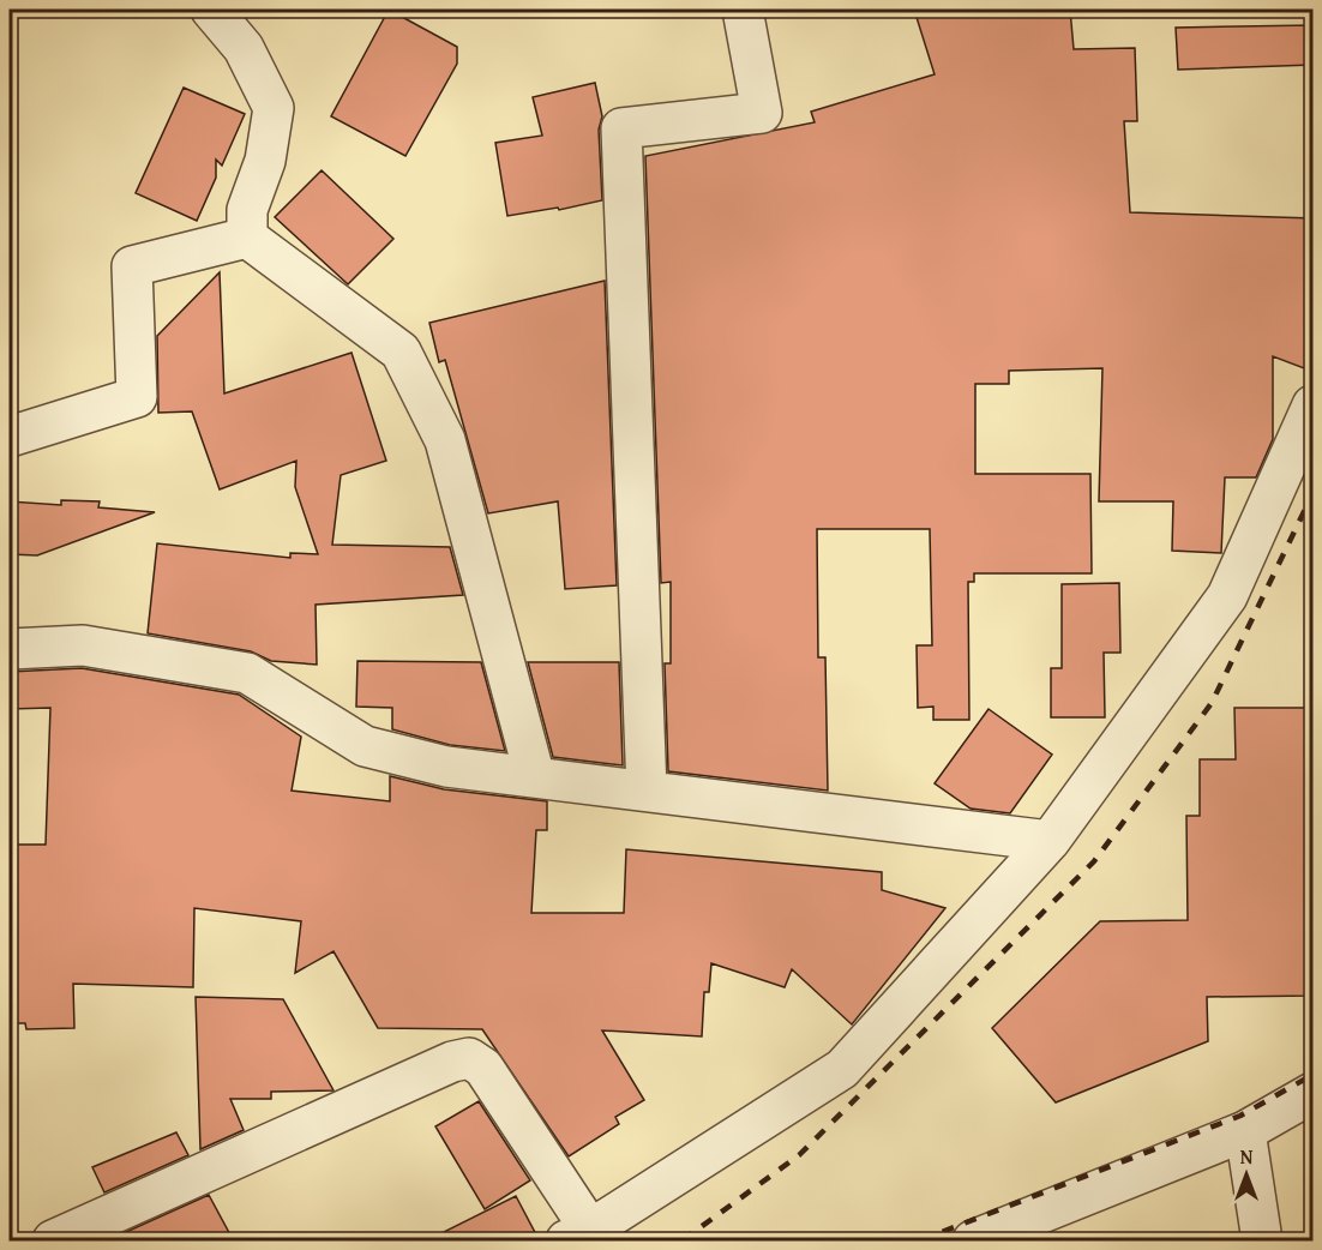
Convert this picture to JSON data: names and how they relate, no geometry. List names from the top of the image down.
{
  "north": "top"
}
